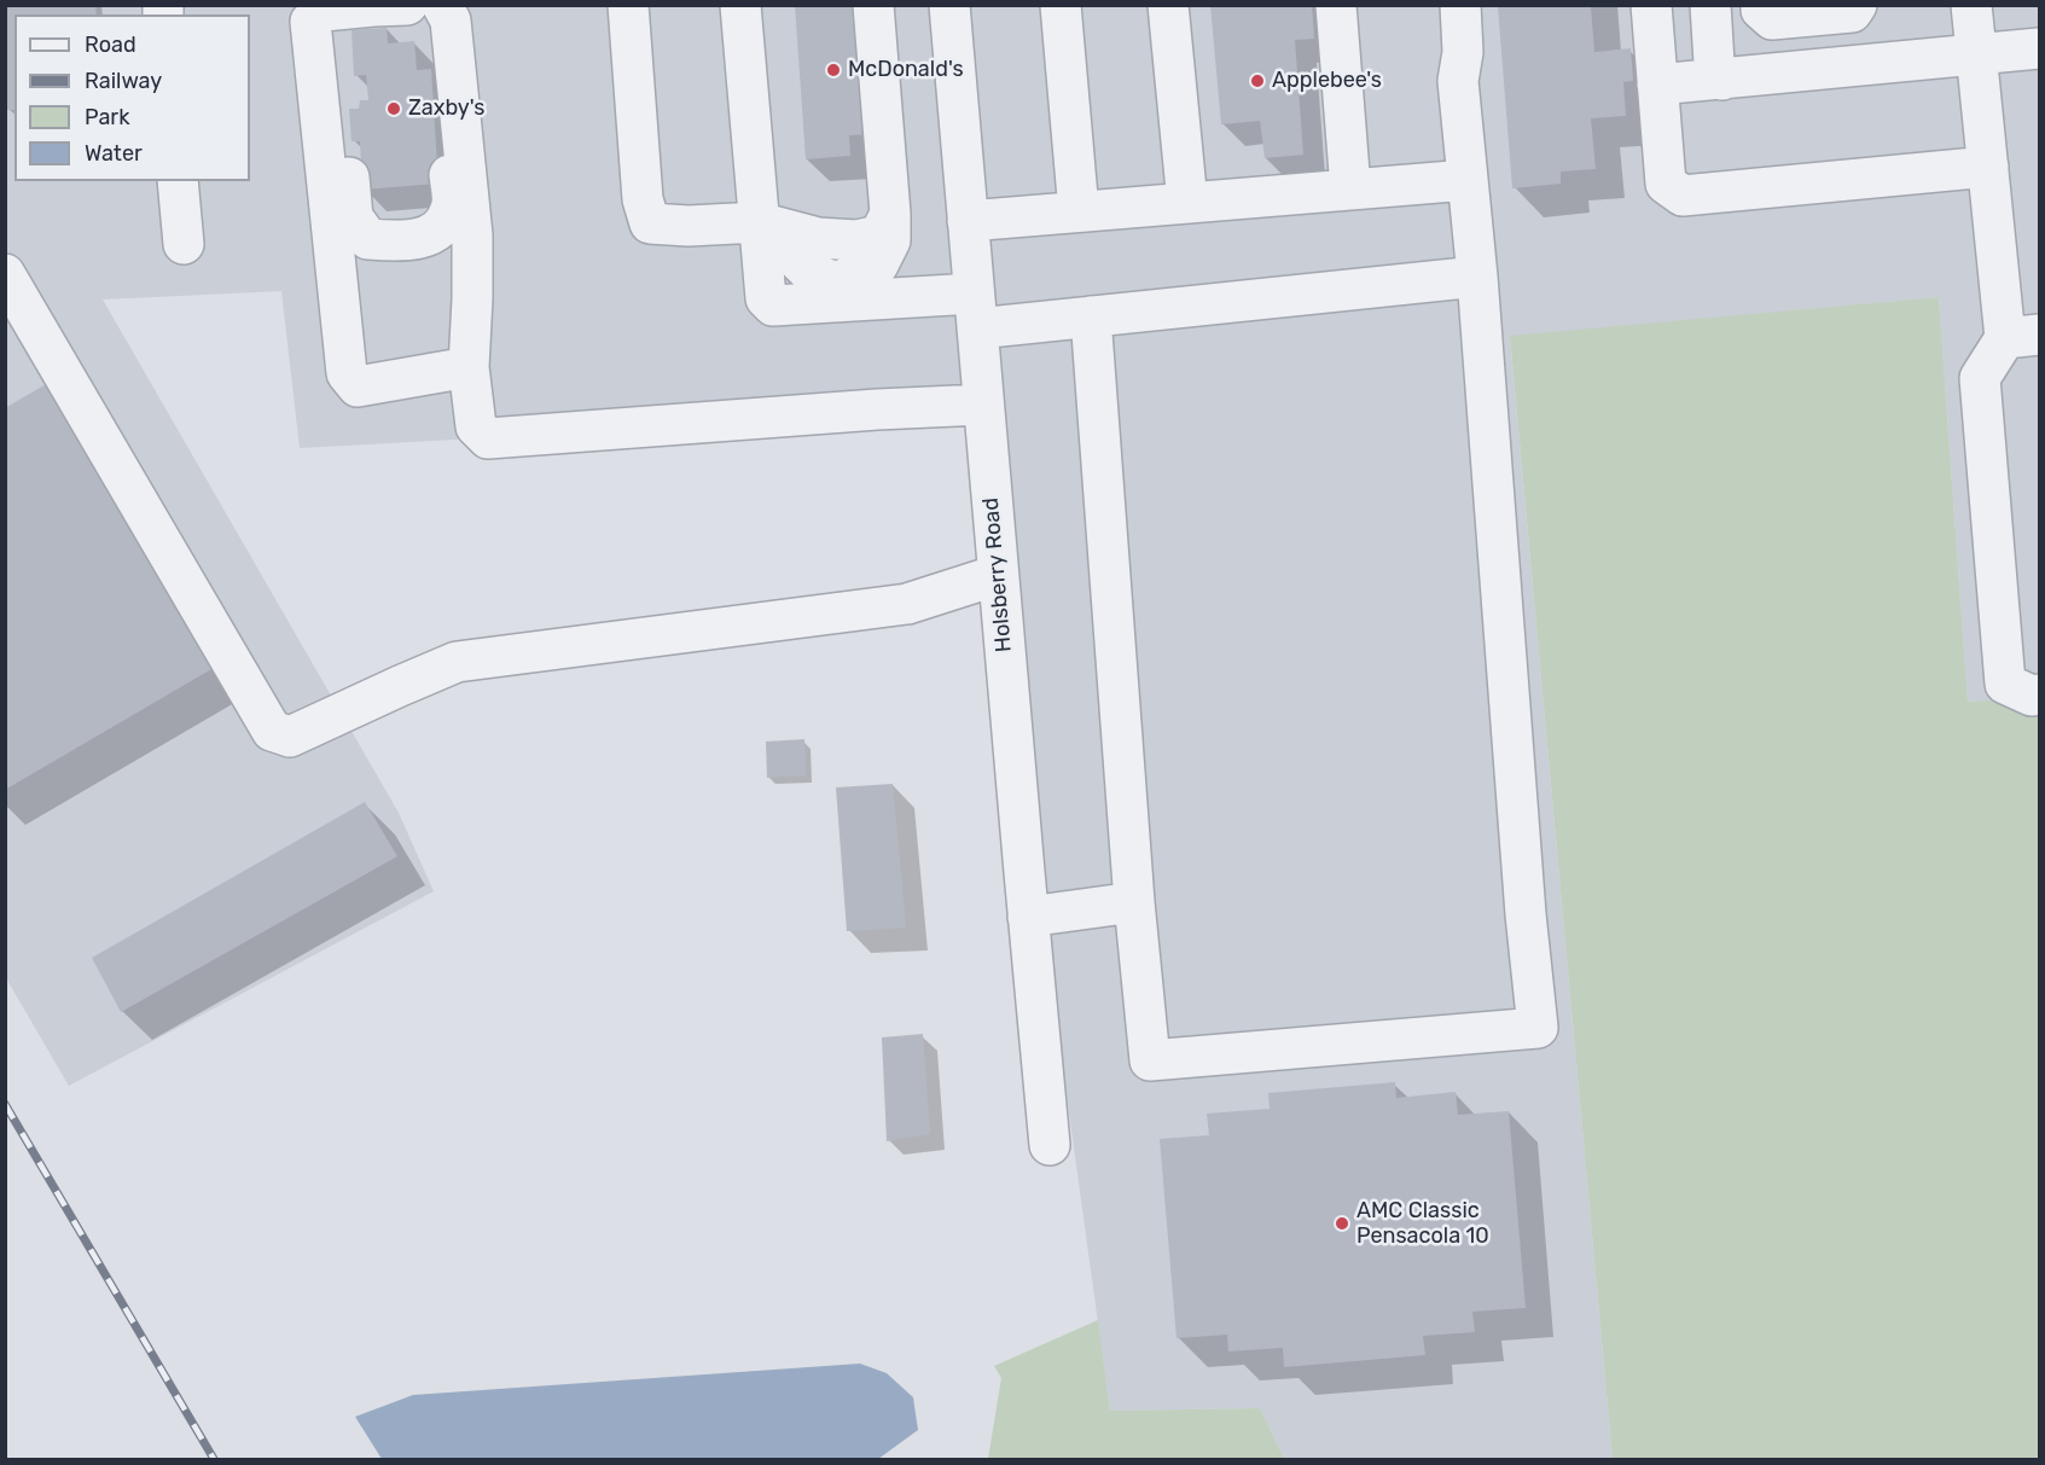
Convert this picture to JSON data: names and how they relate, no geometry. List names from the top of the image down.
{
  "streets": {
    "lane": ["Holsberry Road"]
  },
  "places": [
    "McDonald's",
    "Applebee's",
    "Zaxby's",
    "AMC Classic Pensacola 10"
  ],
  "legend": [
    "Road",
    "Railway",
    "Park",
    "Water"
  ]
}
